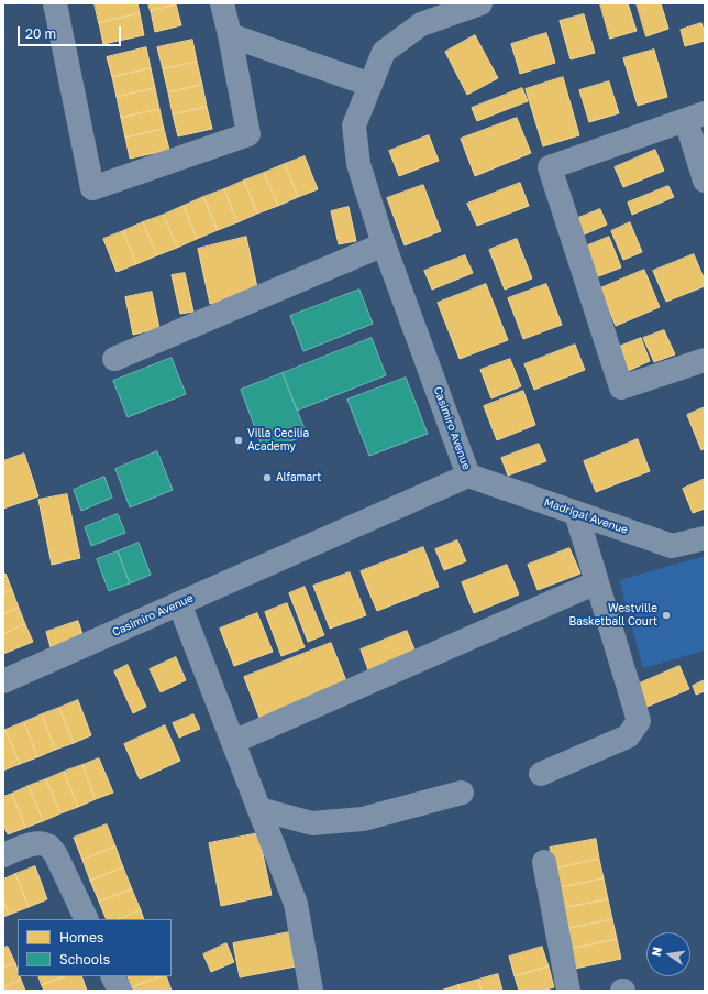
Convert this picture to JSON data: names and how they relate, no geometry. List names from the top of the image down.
{
  "streets": {
    "street": ["Casimiro Avenue", "Madrigal Avenue"]
  },
  "crossings": [
    ["Casimiro Avenue", "Madrigal Avenue"]
  ],
  "places": ["Villa Cecilia Academy", "Alfamart", "Westville Basketball Court"],
  "legend": ["Homes", "Schools"],
  "scale_bar": "20 m",
  "north": "left"
}
